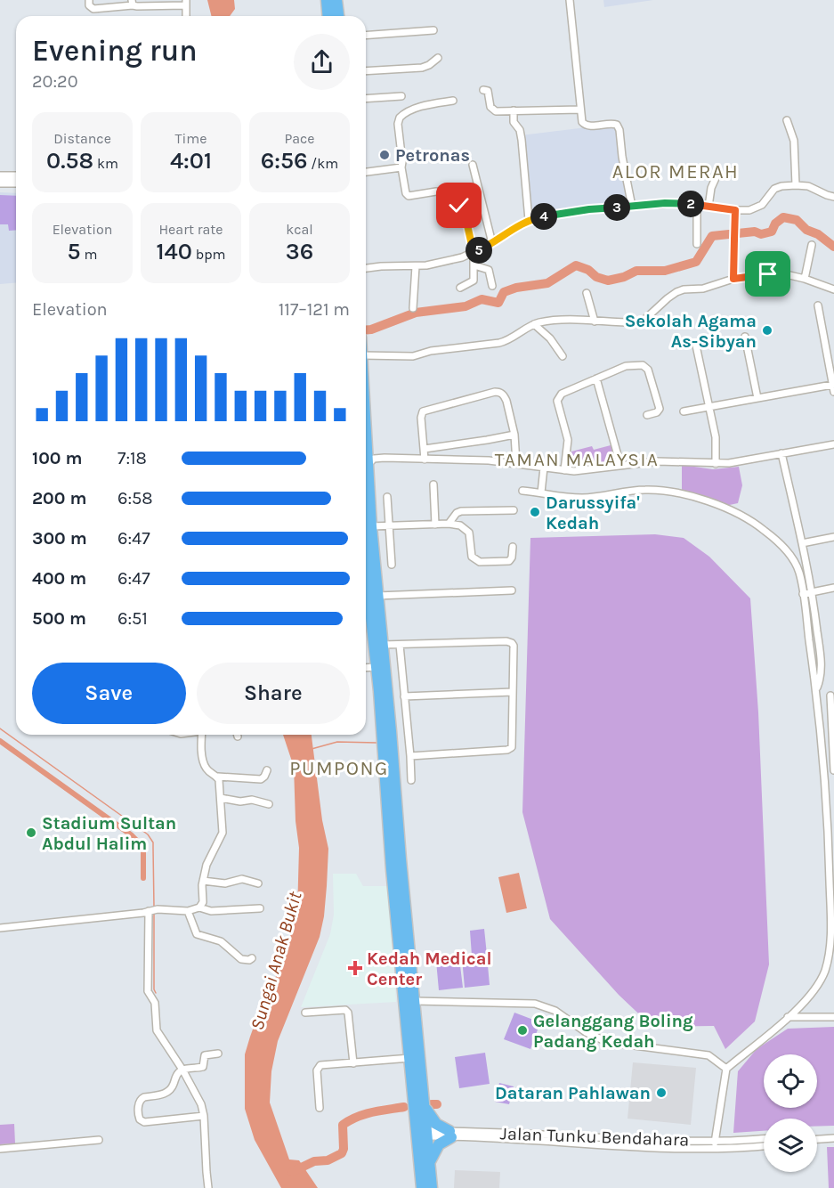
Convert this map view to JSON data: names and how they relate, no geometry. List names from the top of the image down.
{
  "streets": {
    "street": ["Jalan Tunku Bendahara"]
  },
  "districts": ["ALOR MERAH", "TAMAN MALAYSIA", "PUMPONG"],
  "water": ["Sungai Anak Bukit"],
  "places": {
    "other": [
      "Petronas",
      "Sekolah Agama As-Sibyan",
      "Darussyifa' Kedah",
      "Stadium Sultan Abdul Halim",
      "Gelanggang Boling Padang Kedah",
      "Dataran Pahlawan"
    ],
    "health": ["Kedah Medical Center"]
  },
  "page": {
    "heading": ["Evening run", "20:20"],
    "stats": [
      ["Distance", "0.58 km"],
      ["Time", "4:01"],
      ["Pace", "6:56 /km"],
      ["Elevation", "5 m"],
      ["Heart rate", "140 bpm"],
      ["kcal", "36"]
    ],
    "pins": [
      "2",
      "3",
      "4",
      "5"
    ],
    "chart": ["Elevation", "117–121 m"],
    "list": [
      {
        "name": "100 m",
        "note": "7:18"
      },
      {
        "name": "200 m",
        "note": "6:58"
      },
      {
        "name": "300 m",
        "note": "6:47"
      },
      {
        "name": "400 m",
        "note": "6:47"
      },
      {
        "name": "500 m",
        "note": "6:51"
      }
    ],
    "buttons": ["Save", "Share"]
  }
}
